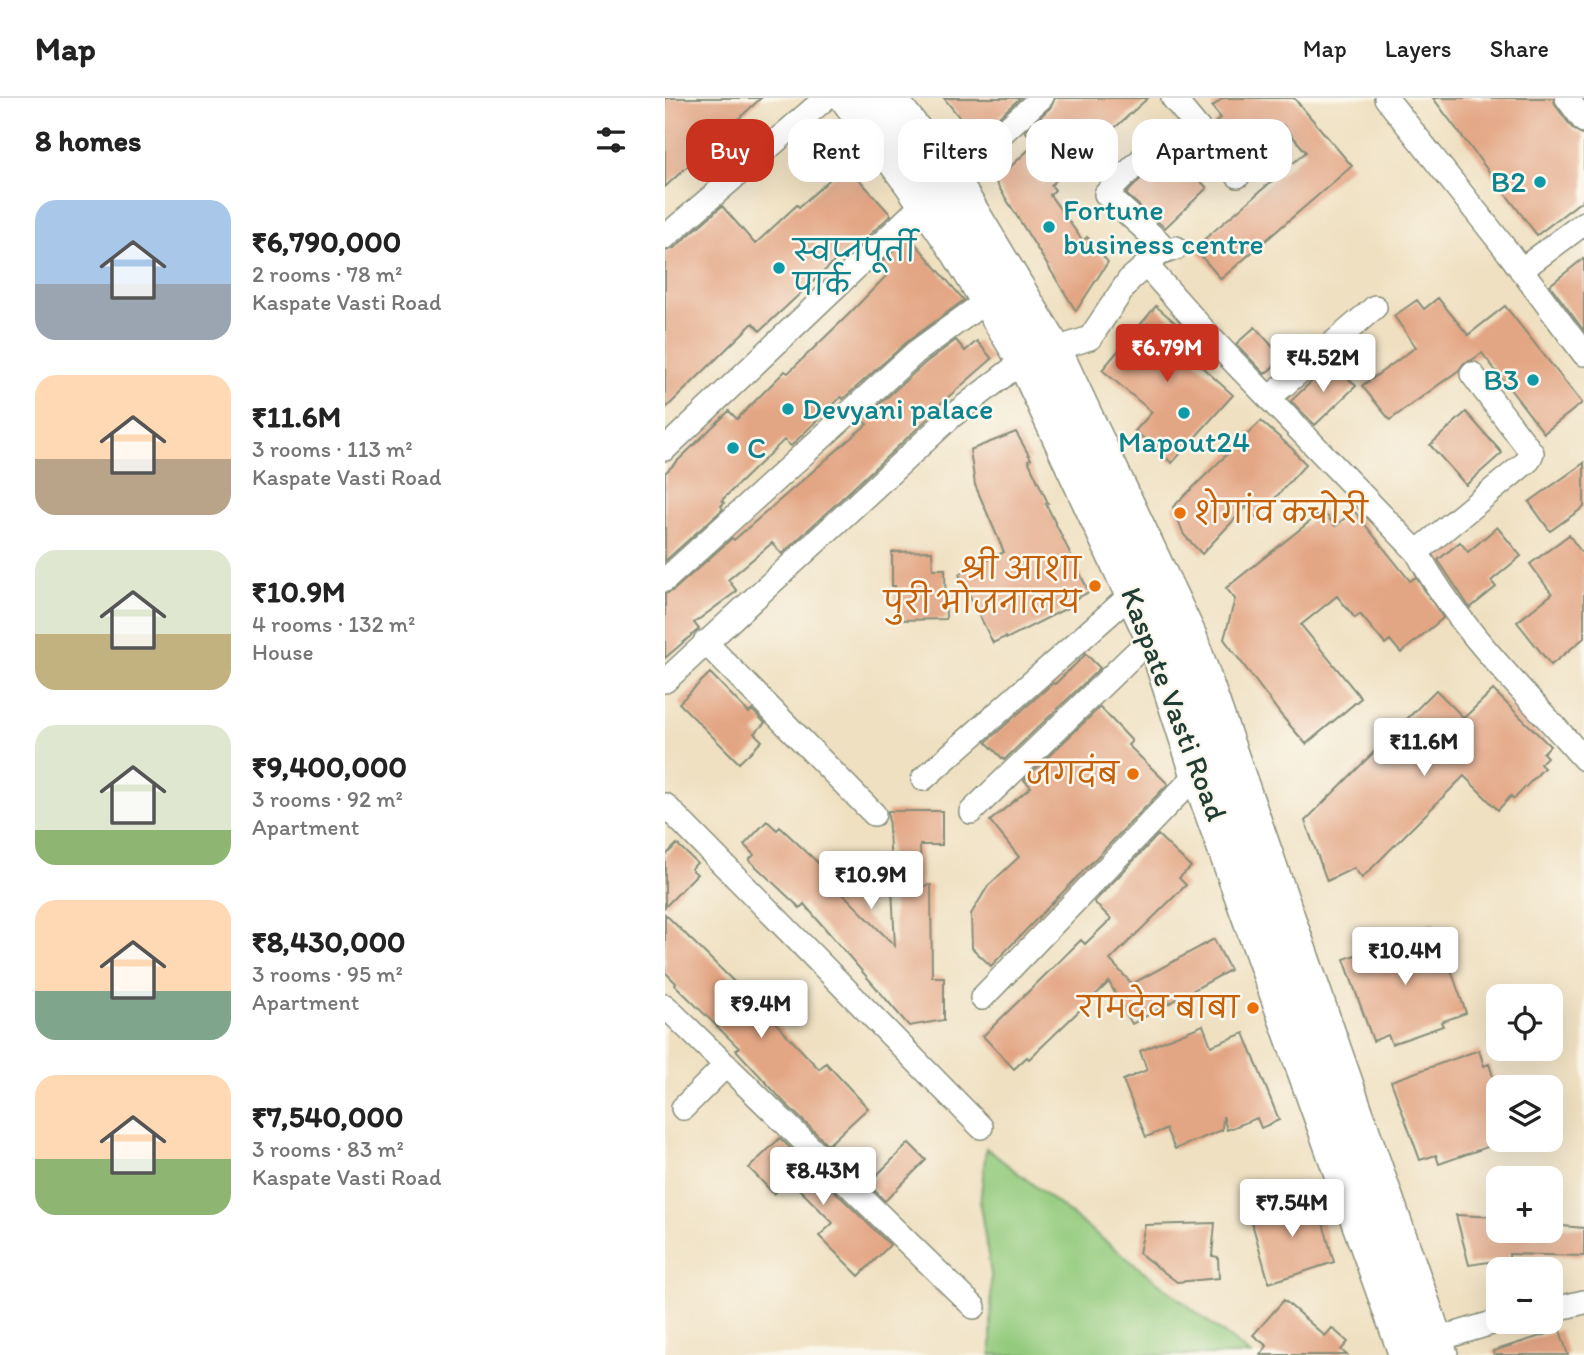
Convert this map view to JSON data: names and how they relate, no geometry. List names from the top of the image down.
{
  "streets": {
    "main road": ["Kaspate Vasti Road"]
  },
  "places": [
    "B2",
    "Fortune business centre",
    "स्वप्नपूर्ती पार्क",
    "B3",
    "Devyani palace",
    "Mapout24",
    "C",
    "शेगांव कचोरी",
    "श्री आशा पुरी भोजनालय",
    "जगदंब",
    "रामदेव बाबा"
  ],
  "page": {
    "header": "Map",
    "nav": ["Map", "Layers", "Share"],
    "heading": "8 homes",
    "chip": [
      "Buy",
      "Rent",
      "Filters",
      "New",
      "Apartment"
    ],
    "list": [
      {
        "name": "₹6,790,000",
        "note": "2 rooms · 78 m² · Kaspate Vasti Road"
      },
      {
        "name": "₹11.6M",
        "note": "3 rooms · 113 m² · Kaspate Vasti Road"
      },
      {
        "name": "₹10.9M",
        "note": "4 rooms · 132 m² · House"
      },
      {
        "name": "₹9,400,000",
        "note": "3 rooms · 92 m² · Apartment"
      },
      {
        "name": "₹8,430,000",
        "note": "3 rooms · 95 m² · Apartment"
      },
      {
        "name": "₹7,540,000",
        "note": "3 rooms · 83 m² · Kaspate Vasti Road"
      }
    ],
    "price": [
      "₹6.79M",
      "₹4.52M",
      "₹11.6M",
      "₹10.9M",
      "₹10.4M",
      "₹9.4M",
      "₹8.43M",
      "₹7.54M"
    ],
    "map_buttons": ["+", "−"]
  }
}
